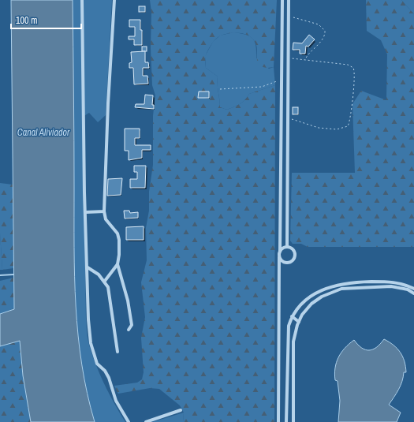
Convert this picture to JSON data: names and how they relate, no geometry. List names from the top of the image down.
{
  "water": ["Canal Aliviador"],
  "scale_bar": "100 m"
}
